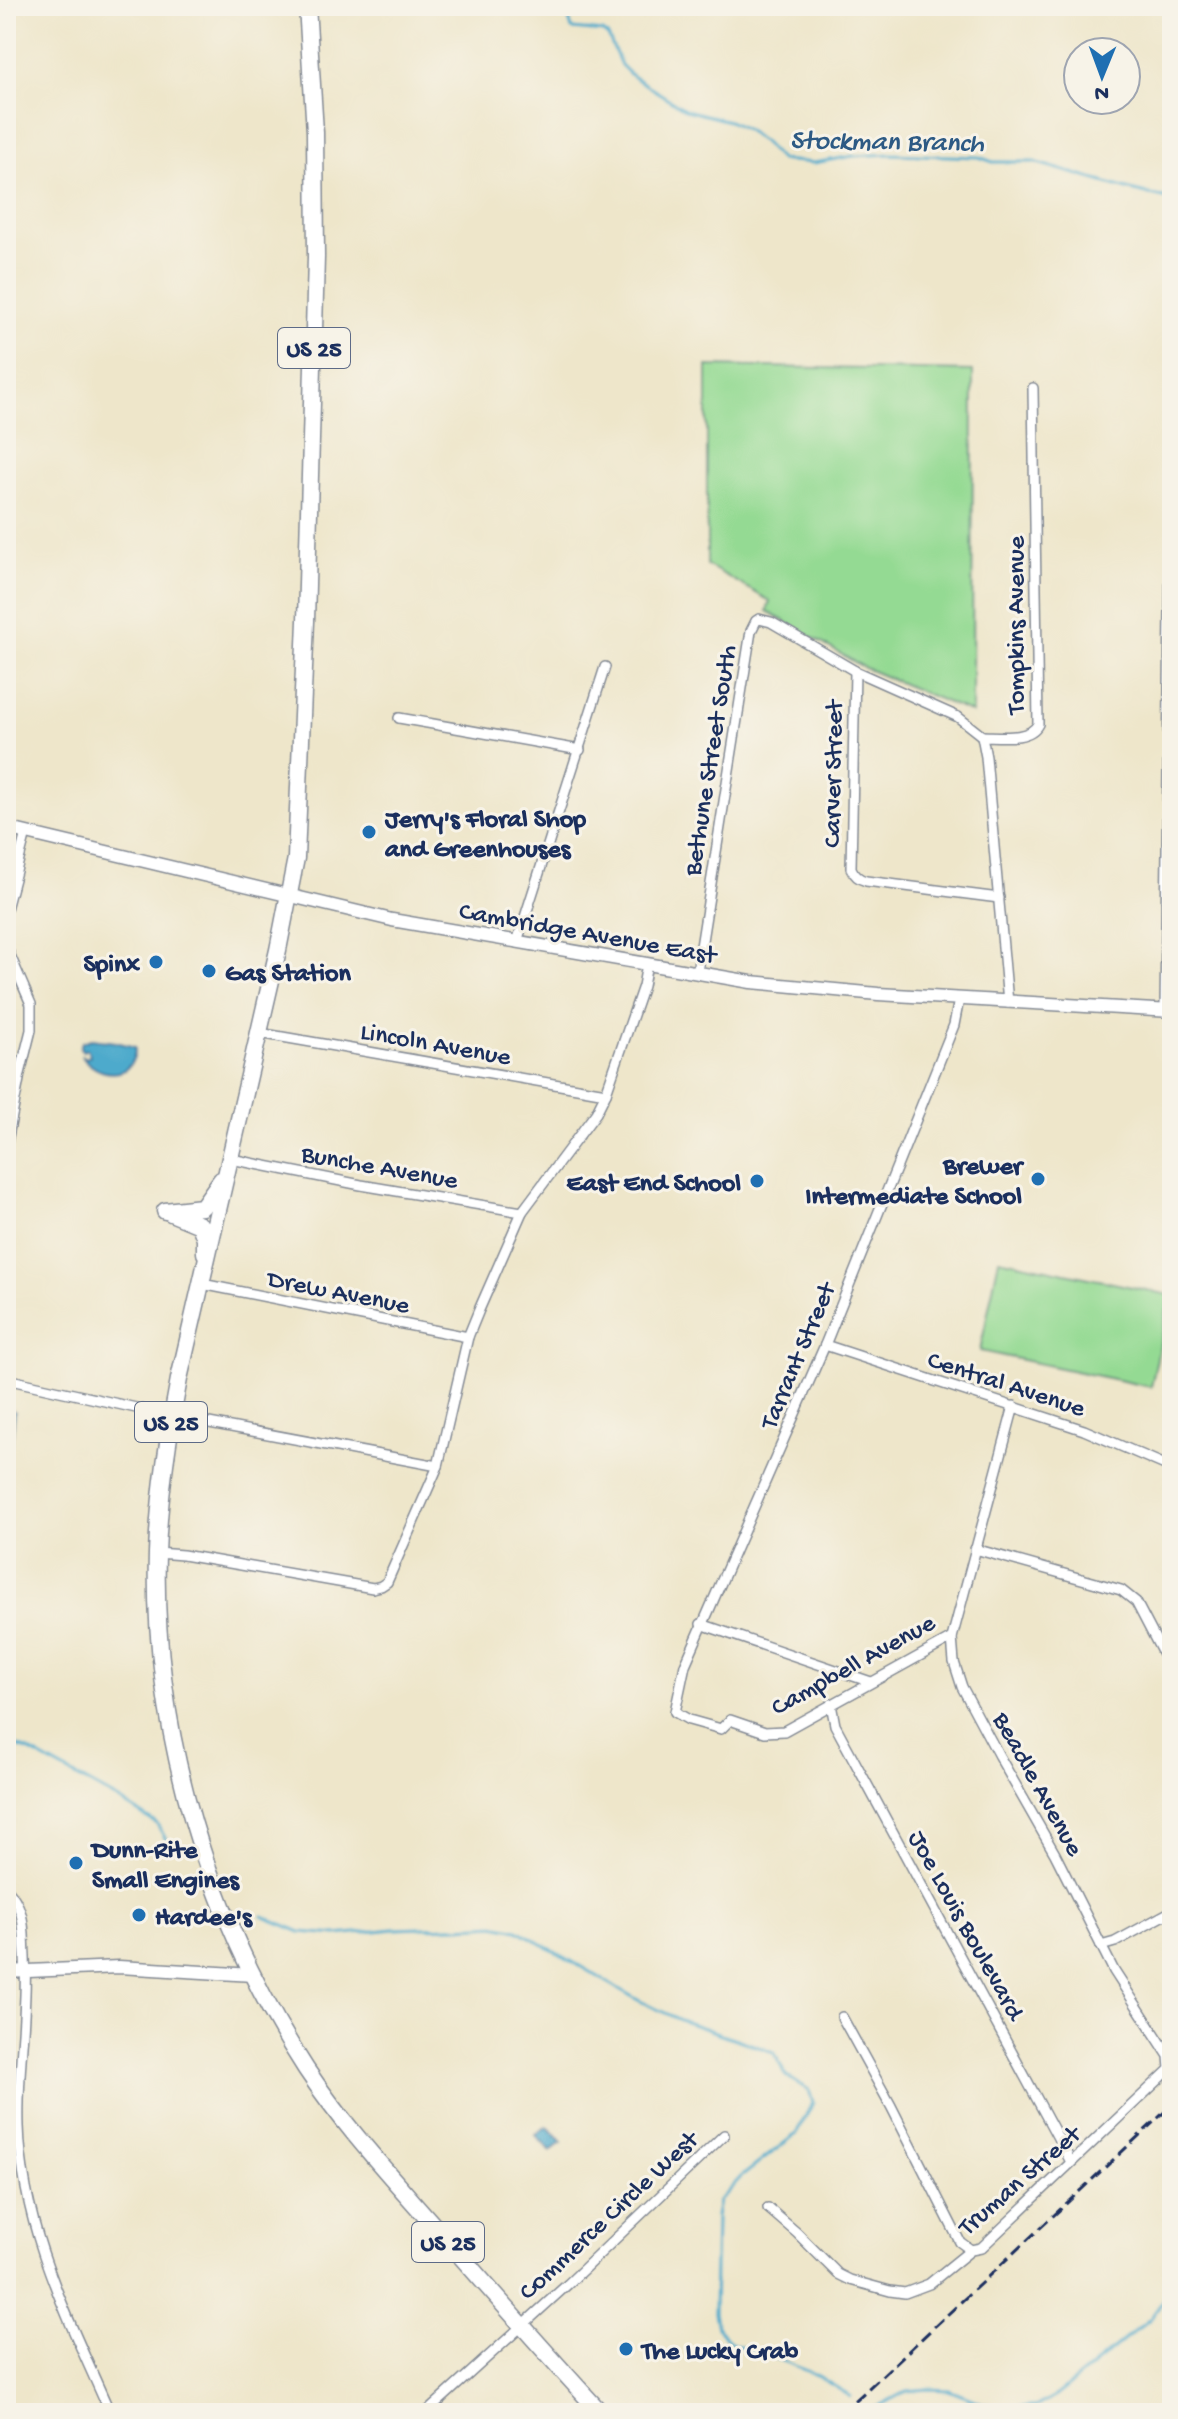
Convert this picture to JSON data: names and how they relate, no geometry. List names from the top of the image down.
{
  "streets": {
    "highway": ["US 25"],
    "main road": ["Cambridge Avenue East"],
    "street": [
      "Tompkins Avenue",
      "Bethune Street South",
      "Carver Street",
      "Lincoln Avenue",
      "Bunche Avenue",
      "Drew Avenue",
      "Tarrant Street",
      "Central Avenue",
      "Campbell Avenue",
      "Beadle Avenue",
      "Joe Louis Boulevard",
      "Truman Street",
      "Commerce Circle West"
    ]
  },
  "crossings": [
    ["US 25", "Cambridge Avenue East"],
    ["US 25", "Lincoln Avenue"],
    ["US 25", "Bunche Avenue"],
    ["US 25", "Drew Avenue"],
    ["US 25", "Commerce Circle West"],
    ["Tompkins Avenue", "Bethune Street South"],
    ["Tompkins Avenue", "Carver Street"],
    ["Tompkins Avenue", "Cambridge Avenue East"],
    ["Bethune Street South", "Carver Street"],
    ["Bethune Street South", "Cambridge Avenue East"],
    ["Cambridge Avenue East", "Tarrant Street"],
    ["Tarrant Street", "Central Avenue"],
    ["Tarrant Street", "Campbell Avenue"],
    ["Central Avenue", "Campbell Avenue"],
    ["Campbell Avenue", "Beadle Avenue"],
    ["Campbell Avenue", "Joe Louis Boulevard"],
    ["Beadle Avenue", "Truman Street"],
    ["Joe Louis Boulevard", "Truman Street"]
  ],
  "water": ["Stockman Branch"],
  "places": [
    "Jerry's Floral Shop and Greenhouses",
    "Spinx",
    "Gas Station",
    "Brewer Intermediate School",
    "East End School",
    "Dunn-Rite Small Engines",
    "Hardee's",
    "The Lucky Crab"
  ],
  "north": "bottom"
}
